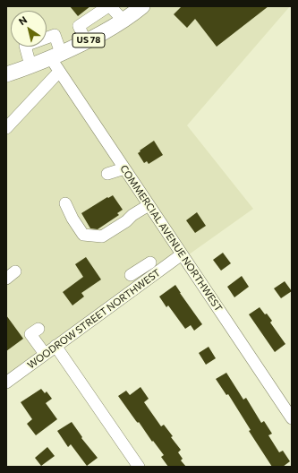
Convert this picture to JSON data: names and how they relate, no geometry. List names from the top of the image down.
{
  "streets": {
    "main road": ["US 78"],
    "street": ["COMMERCIAL AVENUE NORTHWEST", "WOODROW STREET NORTHWEST"]
  },
  "crossings": [
    ["US 78", "COMMERCIAL AVENUE NORTHWEST"],
    ["COMMERCIAL AVENUE NORTHWEST", "WOODROW STREET NORTHWEST"]
  ],
  "north": "top left"
}
